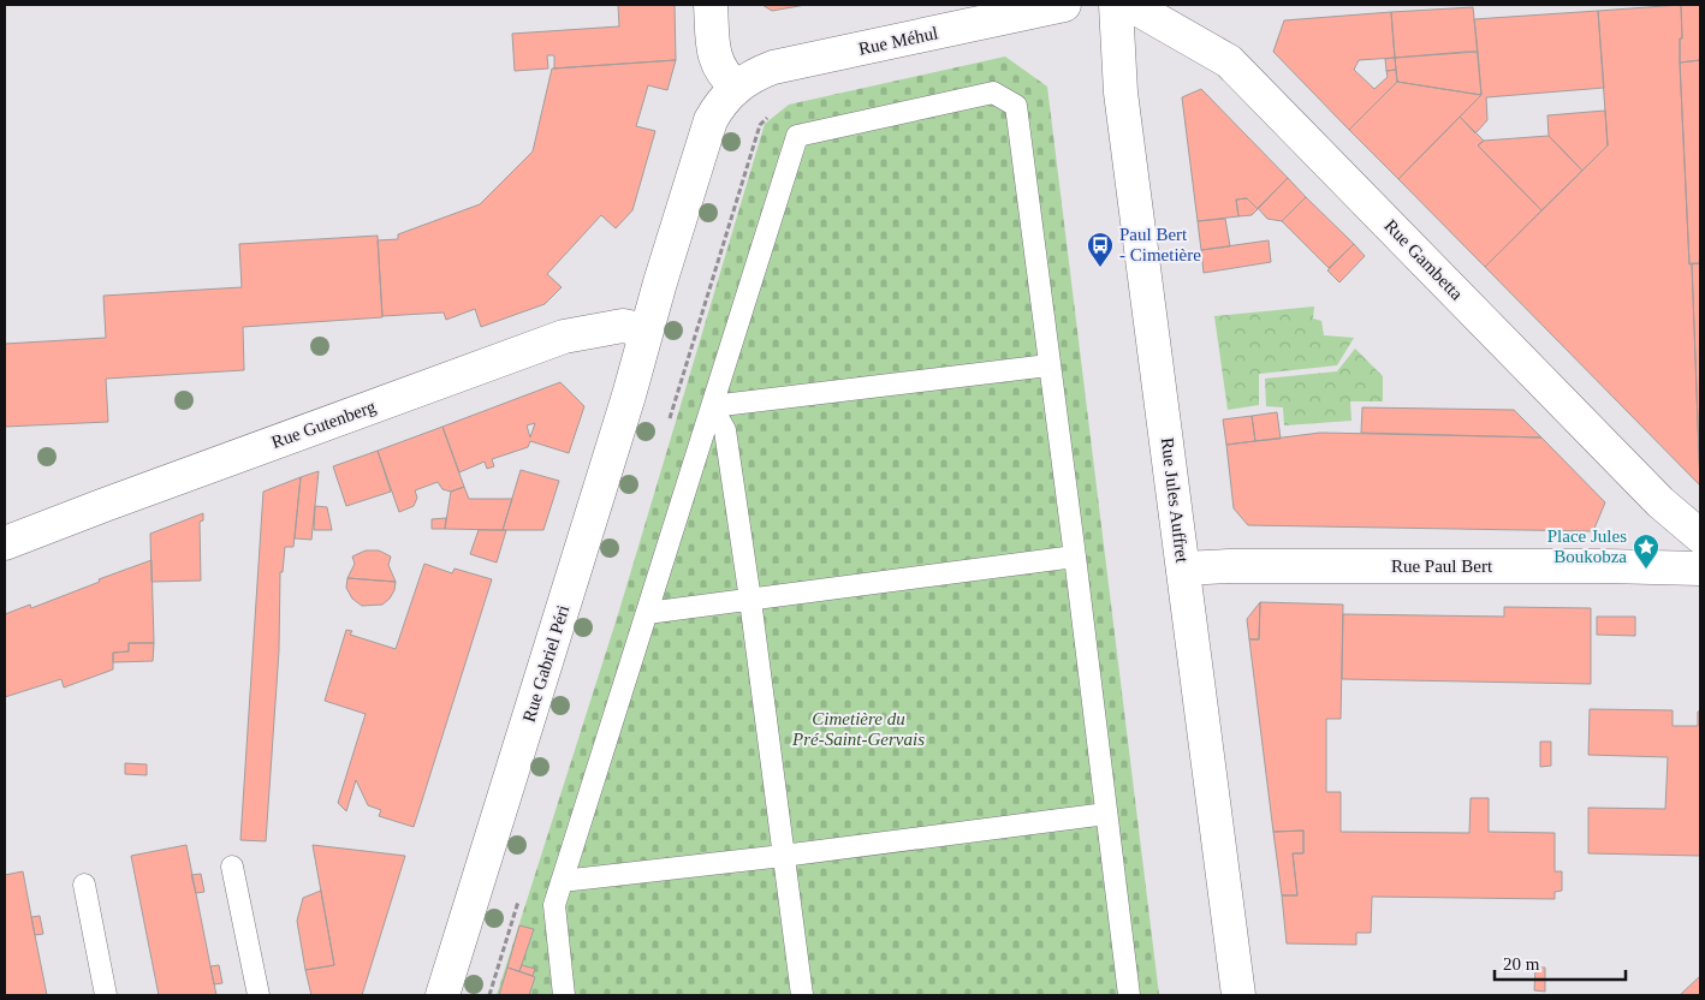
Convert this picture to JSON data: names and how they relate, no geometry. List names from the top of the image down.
{
  "streets": {
    "street": [
      "Rue Méhul",
      "Rue Gambetta",
      "Rue Gutenberg",
      "Rue Jules Auffret",
      "Rue Paul Bert",
      "Rue Gabriel Péri"
    ]
  },
  "crossings": [
    ["Rue Méhul", "Rue Gabriel Péri"],
    ["Rue Gutenberg", "Rue Gabriel Péri"],
    ["Rue Jules Auffret", "Rue Paul Bert"]
  ],
  "parks": ["Cimetière du Pré-Saint-Gervais"],
  "places": {
    "bus stop": ["Paul Bert - Cimetière"],
    "place": ["Place Jules Boukobza"]
  },
  "scale_bar": "20 m"
}
